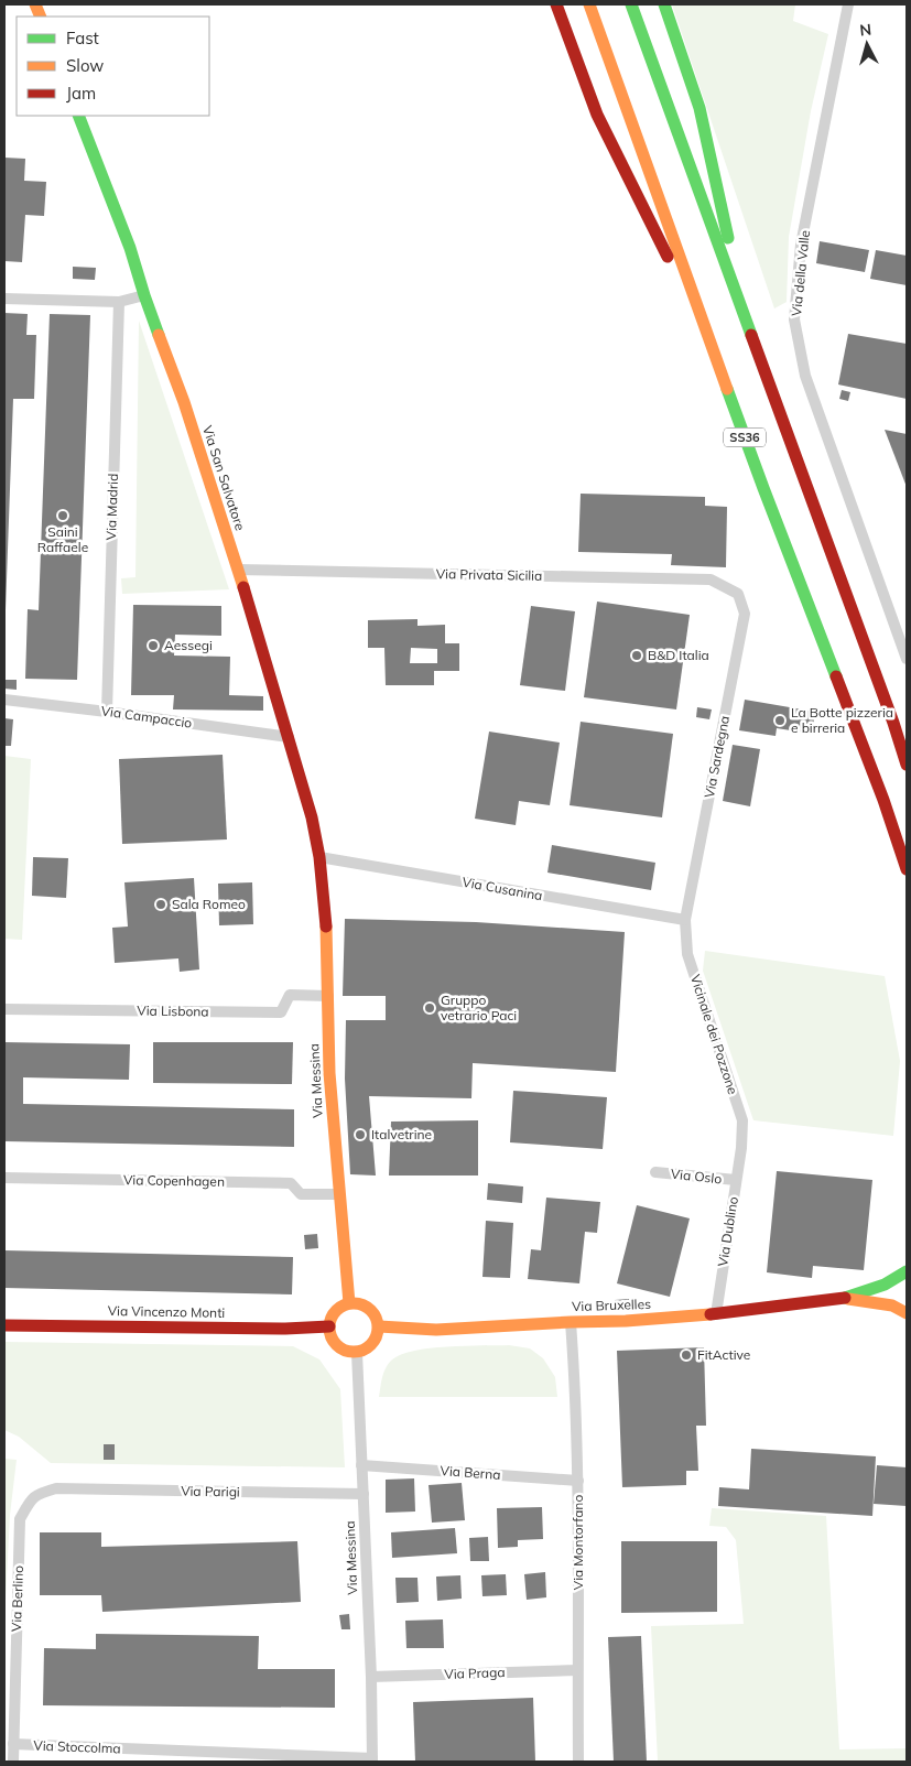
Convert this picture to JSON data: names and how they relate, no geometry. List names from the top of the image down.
{
  "streets": {
    "main road": [
      "SS36",
      "Via San Salvatore",
      "Via Messina",
      "Via Bruxelles",
      "Via Vincenzo Monti"
    ],
    "street": [
      "Via della Valle",
      "Via Madrid",
      "Via Privata Sicilia",
      "Via Campaccio",
      "Via Sardegna",
      "Via Cusanina",
      "Via Lisbona",
      "Vicinale dei Pozzone",
      "Via Oslo",
      "Via Copenhagen",
      "Via Dublino",
      "Via Berna",
      "Via Parigi",
      "Via Montorfano",
      "Via Berlino",
      "Via Praga",
      "Via Stoccolma"
    ]
  },
  "crossings": [
    ["Via San Salvatore", "Via Privata Sicilia"],
    ["Via San Salvatore", "Via Campaccio"],
    ["Via San Salvatore", "Via Cusanina"],
    ["Via San Salvatore", "Via Messina"],
    ["Via Madrid", "Via Campaccio"],
    ["Via Privata Sicilia", "Via Sardegna"],
    ["Via Sardegna", "Via Cusanina"],
    ["Via Sardegna", "Vicinale dei Pozzone"],
    ["Via Cusanina", "Vicinale dei Pozzone"],
    ["Via Cusanina", "Via Messina"],
    ["Via Lisbona", "Via Messina"],
    ["Vicinale dei Pozzone", "Via Dublino"],
    ["Via Messina", "Via Copenhagen"],
    ["Via Messina", "Via Bruxelles"],
    ["Via Messina", "Via Vincenzo Monti"],
    ["Via Messina", "Via Berna"],
    ["Via Messina", "Via Parigi"],
    ["Via Messina", "Via Praga"],
    ["Via Messina", "Via Stoccolma"],
    ["Via Oslo", "Via Dublino"],
    ["Via Dublino", "Via Bruxelles"],
    ["Via Bruxelles", "Via Vincenzo Monti"],
    ["Via Bruxelles", "Via Montorfano"],
    ["Via Berna", "Via Montorfano"],
    ["Via Parigi", "Via Berlino"],
    ["Via Montorfano", "Via Praga"],
    ["Via Berlino", "Via Stoccolma"]
  ],
  "places": [
    "Saini Raffaele",
    "Aessegi",
    "B&D Italia",
    "La Botte pizzeria e birreria",
    "Sala Romeo",
    "Gruppo vetrario Paci",
    "Italvetrine",
    "FitActive"
  ],
  "legend": ["Fast", "Slow", "Jam"],
  "north": "top"
}
